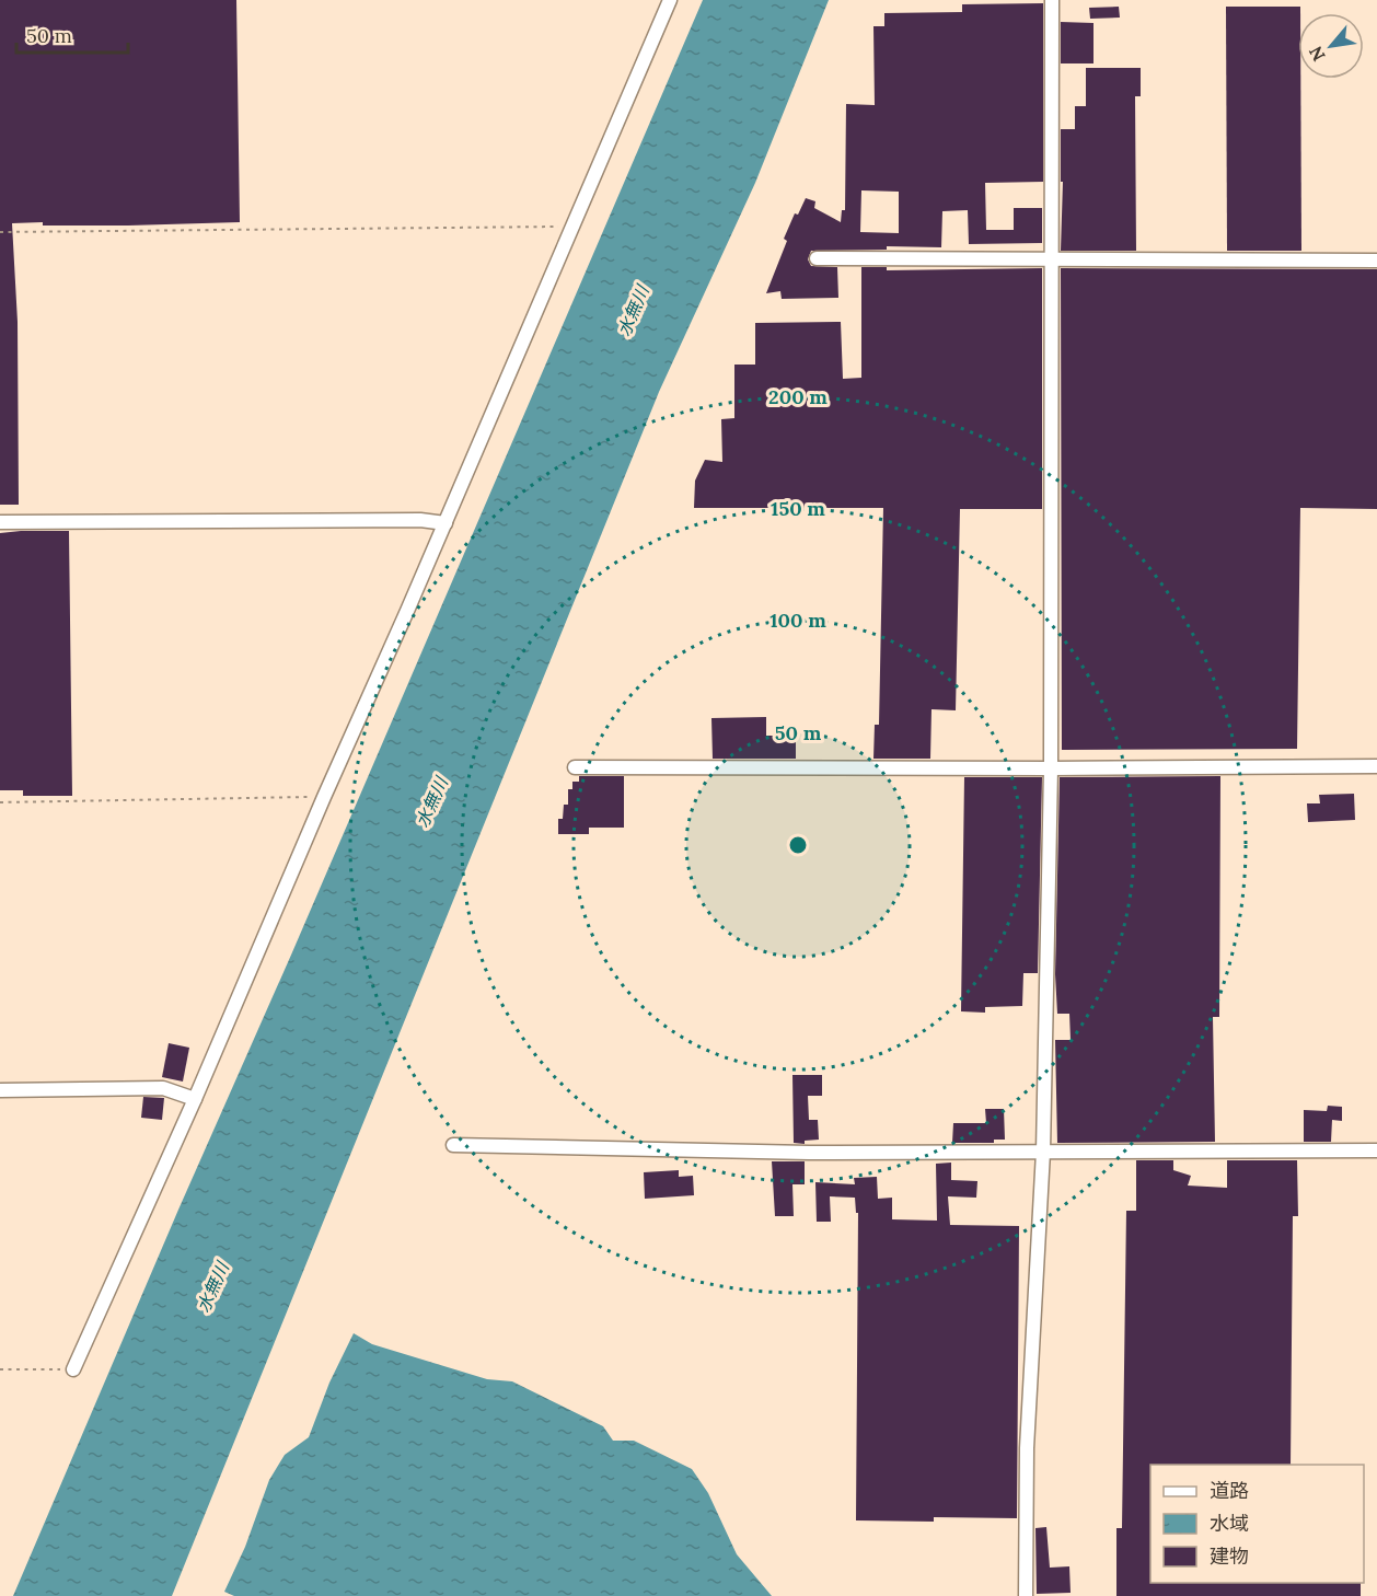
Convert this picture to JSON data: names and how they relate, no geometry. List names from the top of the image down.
{
  "water": ["水無川"],
  "legend": ["道路", "水域", "建物"],
  "scale_bar": "50 m",
  "north": "bottom left",
  "rings": [
    "200 m",
    "150 m",
    "100 m",
    "50 m"
  ]
}
